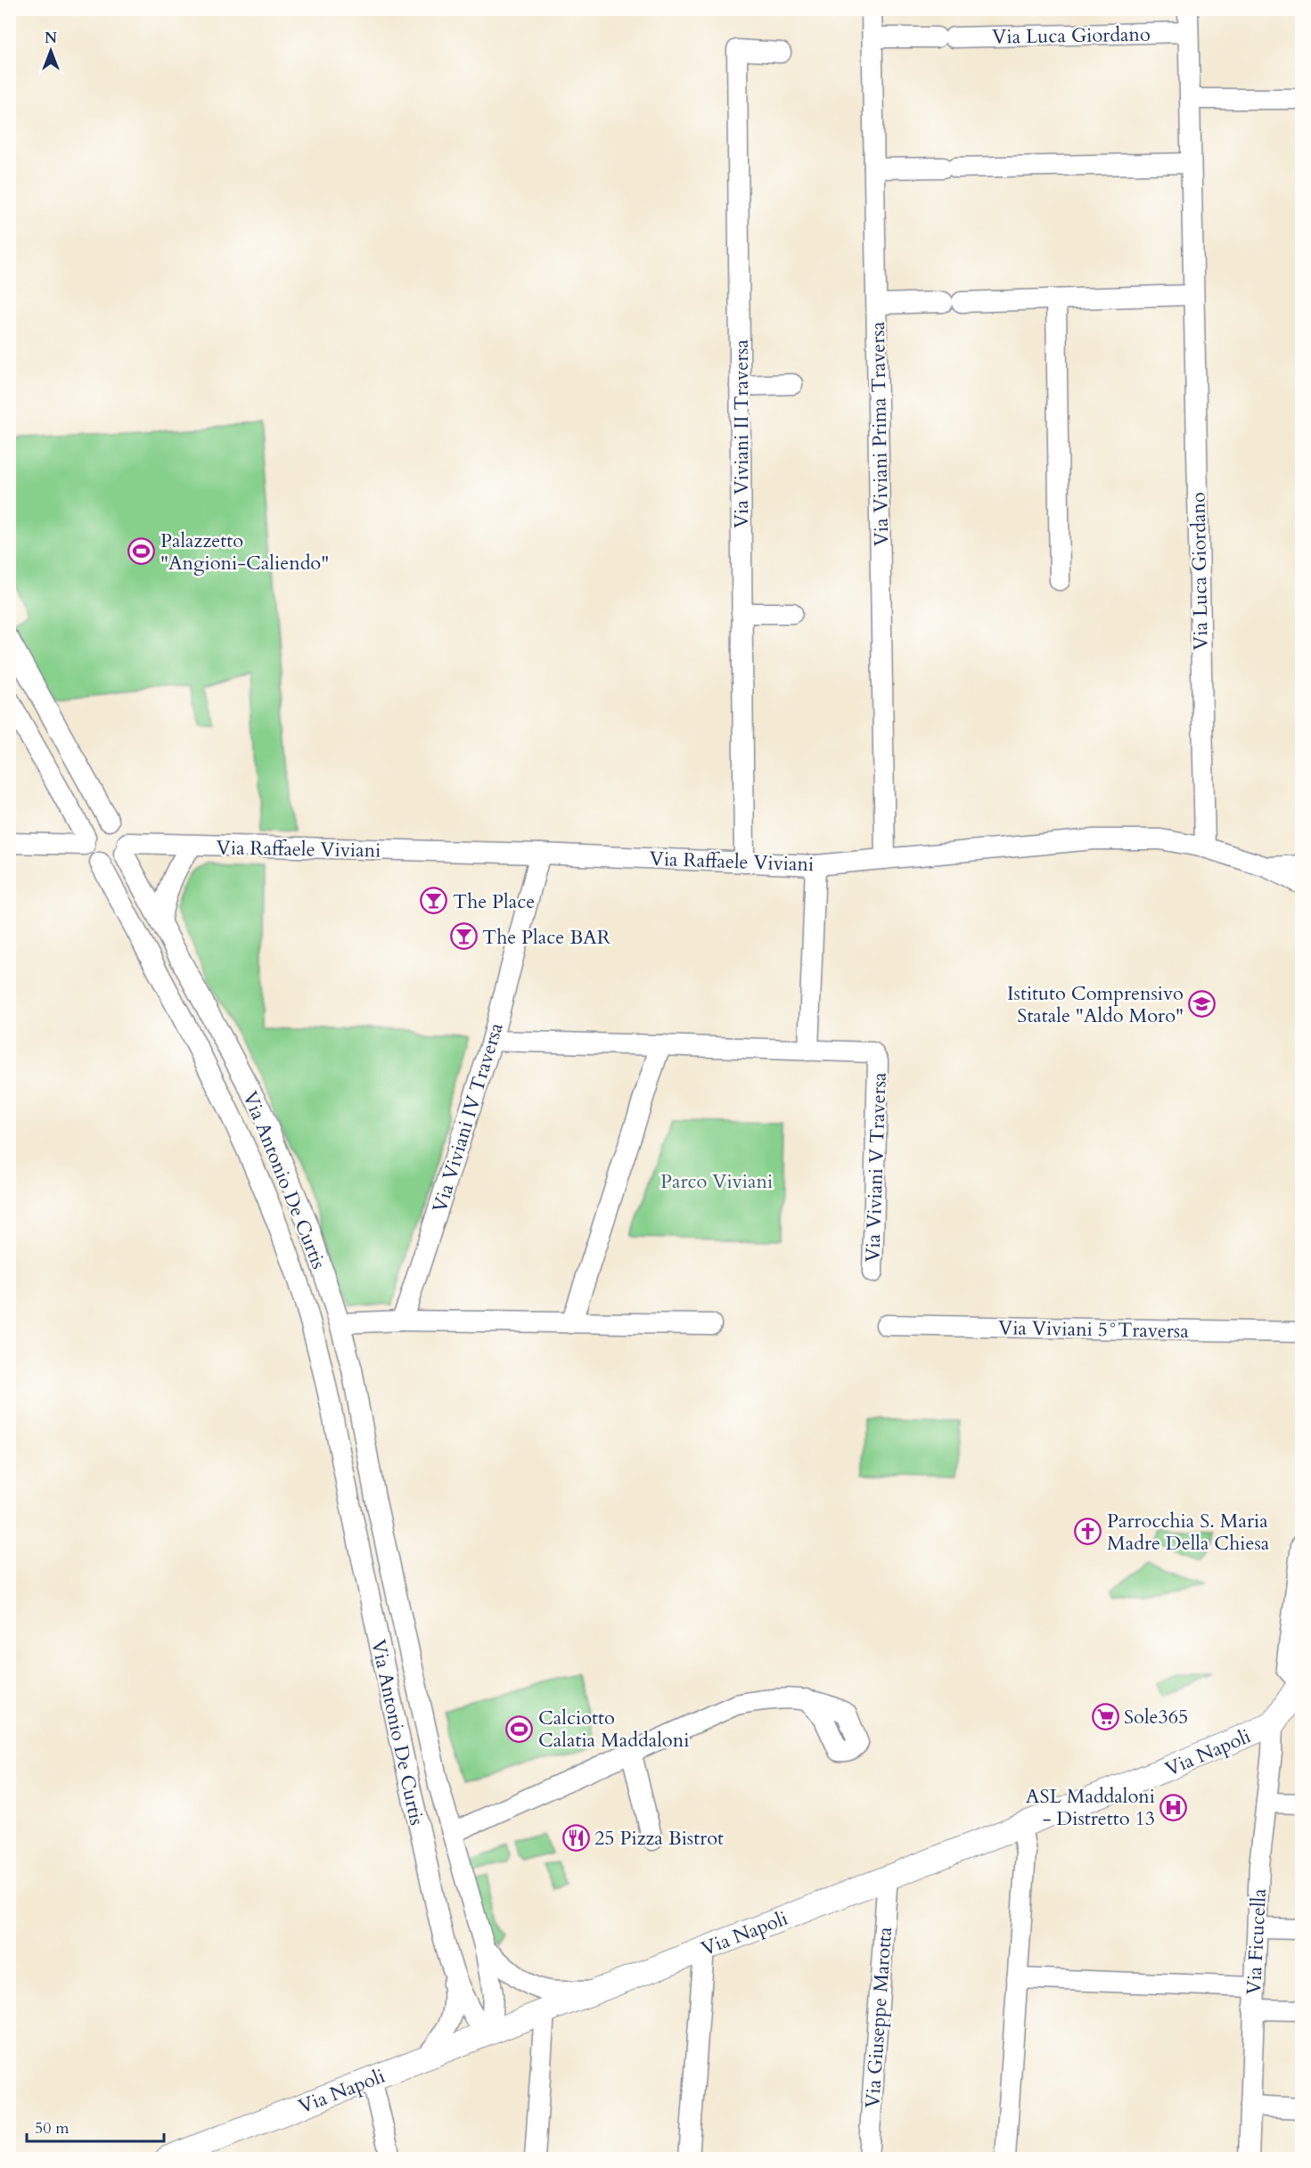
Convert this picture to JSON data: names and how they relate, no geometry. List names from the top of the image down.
{
  "streets": {
    "main road": ["Via Napoli"],
    "street": [
      "Via Luca Giordano",
      "Via Viviani II Traversa",
      "Via Viviani Prima Traversa",
      "Via Raffaele Viviani",
      "Via Viviani IV Traversa",
      "Via Viviani V Traversa",
      "Via Antonio De Curtis",
      "Via Viviani 5°Traversa",
      "Via Ficucella",
      "Via Giuseppe Marotta"
    ]
  },
  "crossings": [
    ["Via Luca Giordano", "Via Viviani Prima Traversa"],
    ["Via Luca Giordano", "Via Raffaele Viviani"],
    ["Via Viviani II Traversa", "Via Raffaele Viviani"],
    ["Via Viviani Prima Traversa", "Via Raffaele Viviani"],
    ["Via Raffaele Viviani", "Via Viviani IV Traversa"],
    ["Via Raffaele Viviani", "Via Antonio De Curtis"],
    ["Via Viviani IV Traversa", "Via Viviani V Traversa"],
    ["Via Antonio De Curtis", "Via Napoli"],
    ["Via Napoli", "Via Ficucella"],
    ["Via Napoli", "Via Giuseppe Marotta"]
  ],
  "parks": ["Parco Viviani"],
  "places": {
    "sports": ["Palazzetto \"Angioni-Caliendo\"", "Calciotto Calatia Maddaloni"],
    "bar": ["The Place", "The Place BAR"],
    "school or university": ["Istituto Comprensivo Statale \"Aldo Moro\""],
    "church": ["Parrocchia S. Maria Madre Della Chiesa"],
    "supermarket": ["Sole365"],
    "hospital": ["ASL Maddaloni - Distretto 13"],
    "restaurant": ["25 Pizza Bistrot"]
  },
  "scale_bar": "50 m",
  "north": "top"
}
